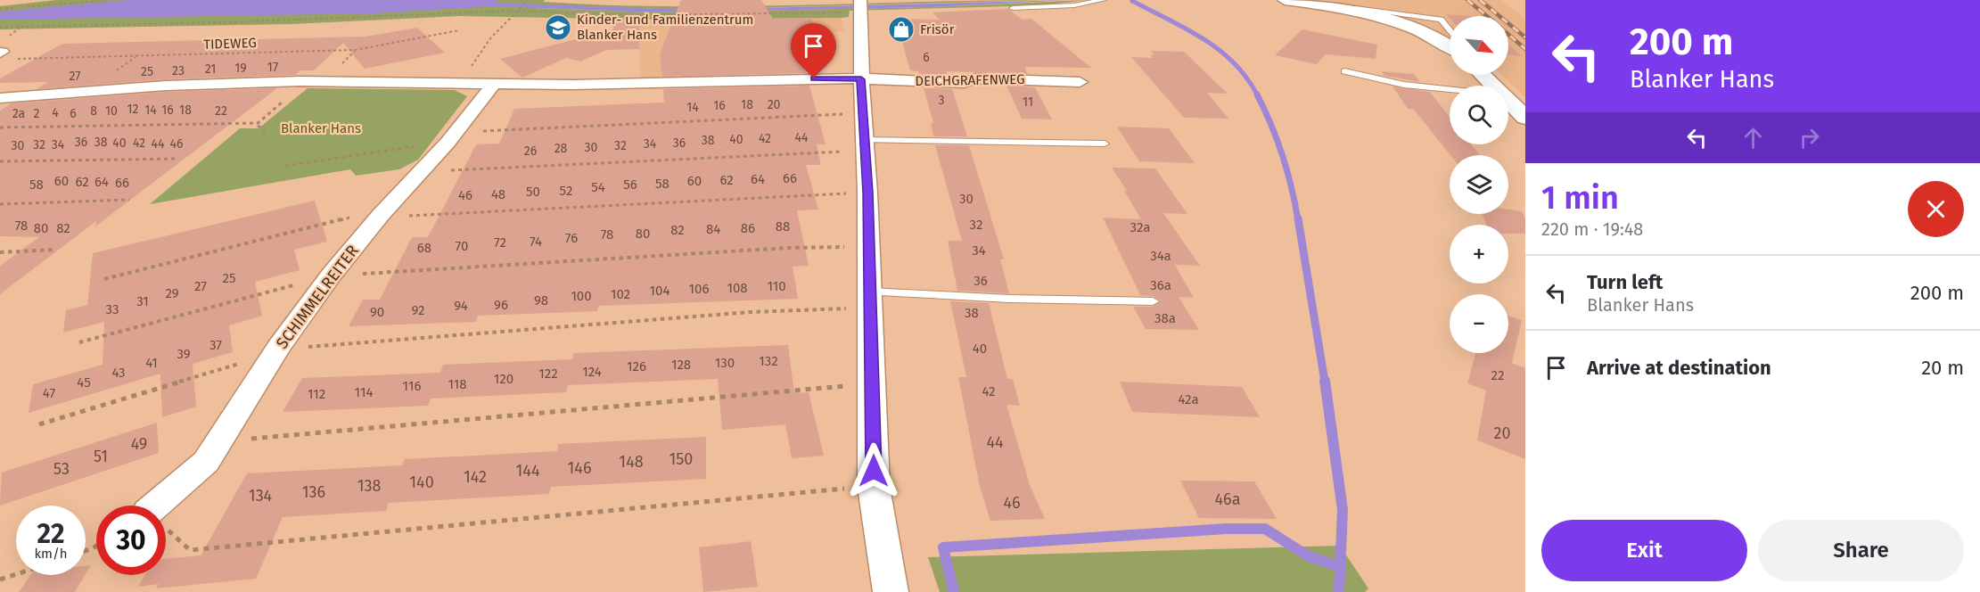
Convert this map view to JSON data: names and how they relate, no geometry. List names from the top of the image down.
{
  "streets": {
    "street": ["DEICHGRAFENWEG", "SCHIMMELREITER"],
    "path": ["TIDEWEG"]
  },
  "parks": ["Blanker Hans"],
  "places": {
    "school or university": ["Kinder- und Familienzentrum Blanker Hans"],
    "shop": ["Frisör"]
  },
  "house_numbers": [
    "6",
    "17",
    "19",
    "21",
    "23",
    "25",
    "27",
    "3",
    "11",
    "18",
    "20",
    "16",
    "14",
    "12",
    "14",
    "16",
    "18",
    "8",
    "10",
    "22",
    "4",
    "2a",
    "2",
    "6",
    "44",
    "42",
    "40",
    "38",
    "36",
    "38",
    "40",
    "42",
    "36",
    "44",
    "46",
    "34",
    "32",
    "34",
    "30",
    "32",
    "30",
    "28",
    "26",
    "66",
    "64",
    "62",
    "60",
    "60",
    "62",
    "64",
    "66",
    "58",
    "58",
    "56",
    "54",
    "52",
    "50",
    "48",
    "46",
    "30",
    "32",
    "78",
    "88",
    "32a",
    "80",
    "82",
    "86",
    "84",
    "82",
    "80",
    "78",
    "76",
    "74",
    "72",
    "70",
    "68",
    "34",
    "34a",
    "25",
    "36",
    "36a",
    "27",
    "110",
    "108",
    "106",
    "104",
    "29",
    "102",
    "100",
    "98",
    "31",
    "96",
    "94",
    "33",
    "92",
    "90",
    "38",
    "38a",
    "37",
    "40",
    "39",
    "132",
    "41",
    "130",
    "128",
    "126",
    "124",
    "43",
    "122",
    "22",
    "120",
    "45",
    "118",
    "116",
    "42",
    "114",
    "47",
    "112",
    "42a",
    "20",
    "44",
    "49",
    "51",
    "150",
    "148",
    "146",
    "53",
    "144",
    "142",
    "140",
    "138",
    "136",
    "134",
    "46a",
    "46"
  ],
  "north": "bottom right",
  "page": {
    "turn": ["200 m", "Blanker Hans"],
    "map_buttons": ["+", "−"],
    "heading": ["1 min", "220 m · 19:48"],
    "list": [
      {
        "name": "Turn left",
        "note": "Blanker Hans",
        "value": "200 m"
      },
      {
        "name": "Arrive at destination",
        "value": "20 m"
      }
    ],
    "speed": "22 km/h",
    "limit": "30",
    "buttons": ["Exit", "Share"]
  }
}
